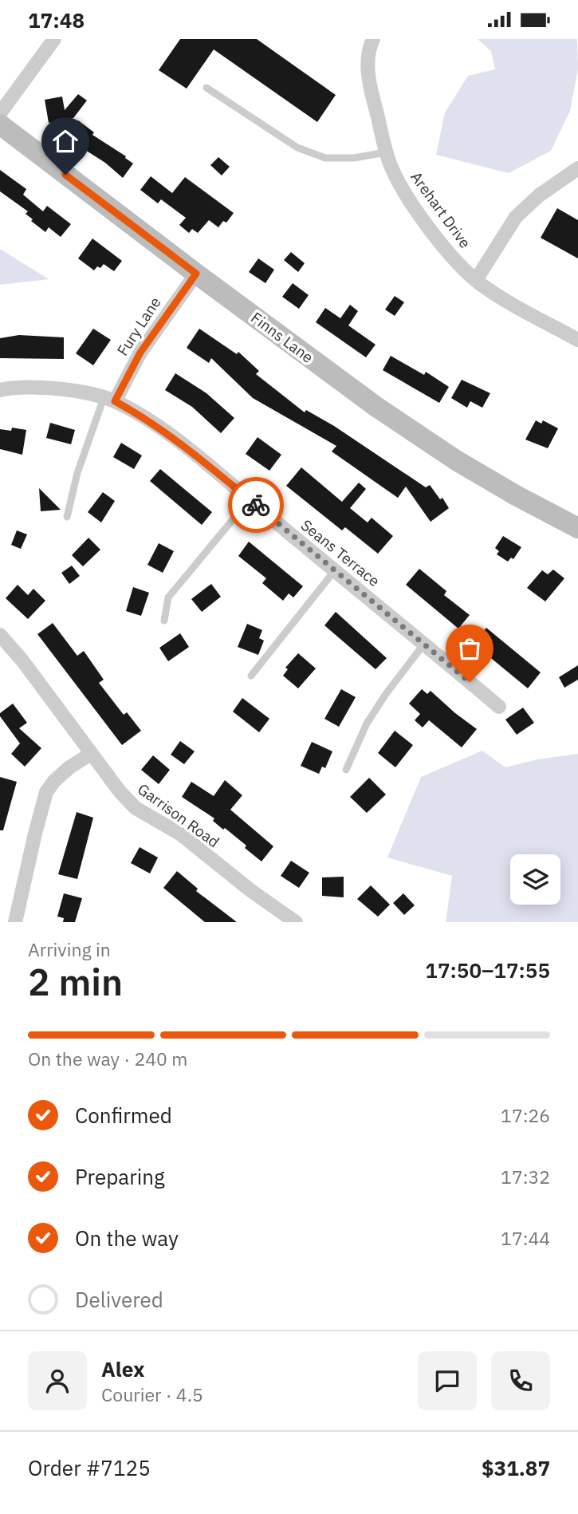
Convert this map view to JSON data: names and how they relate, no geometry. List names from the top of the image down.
{
  "streets": {
    "street": [
      "Arehart Drive",
      "Fury Lane",
      "Finns Lane",
      "Seans Terrace",
      "Garrison Road"
    ]
  },
  "crossings": [
    ["Fury Lane", "Finns Lane"],
    ["Fury Lane", "Seans Terrace"]
  ],
  "page": {
    "status": "17:48",
    "heading": ["2 min", "Arriving in", "17:50–17:55"],
    "panel": [
      "Alex",
      "Courier · 4.5",
      "Order #7125",
      "$31.87"
    ],
    "bar": "On the way · 240 m",
    "list": [
      ["Confirmed", "17:26"],
      ["Preparing", "17:32"],
      ["On the way", "17:44"],
      "Delivered"
    ]
  }
}
